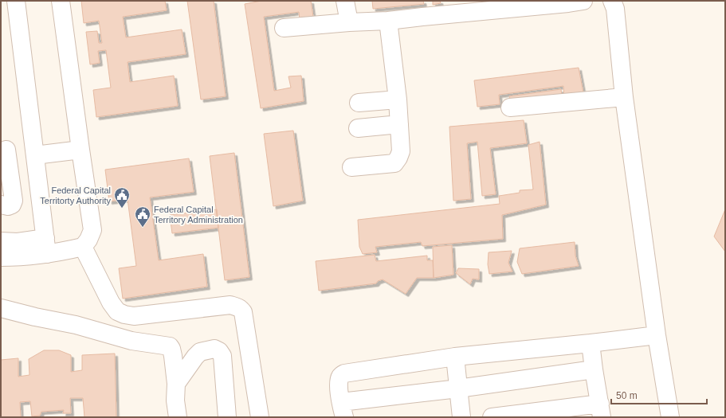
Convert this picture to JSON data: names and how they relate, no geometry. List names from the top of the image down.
{
  "places": {
    "public building": ["Federal Capital Territorty Authority", "Federal Capital Territory Administration"]
  },
  "scale_bar": "50 m"
}
